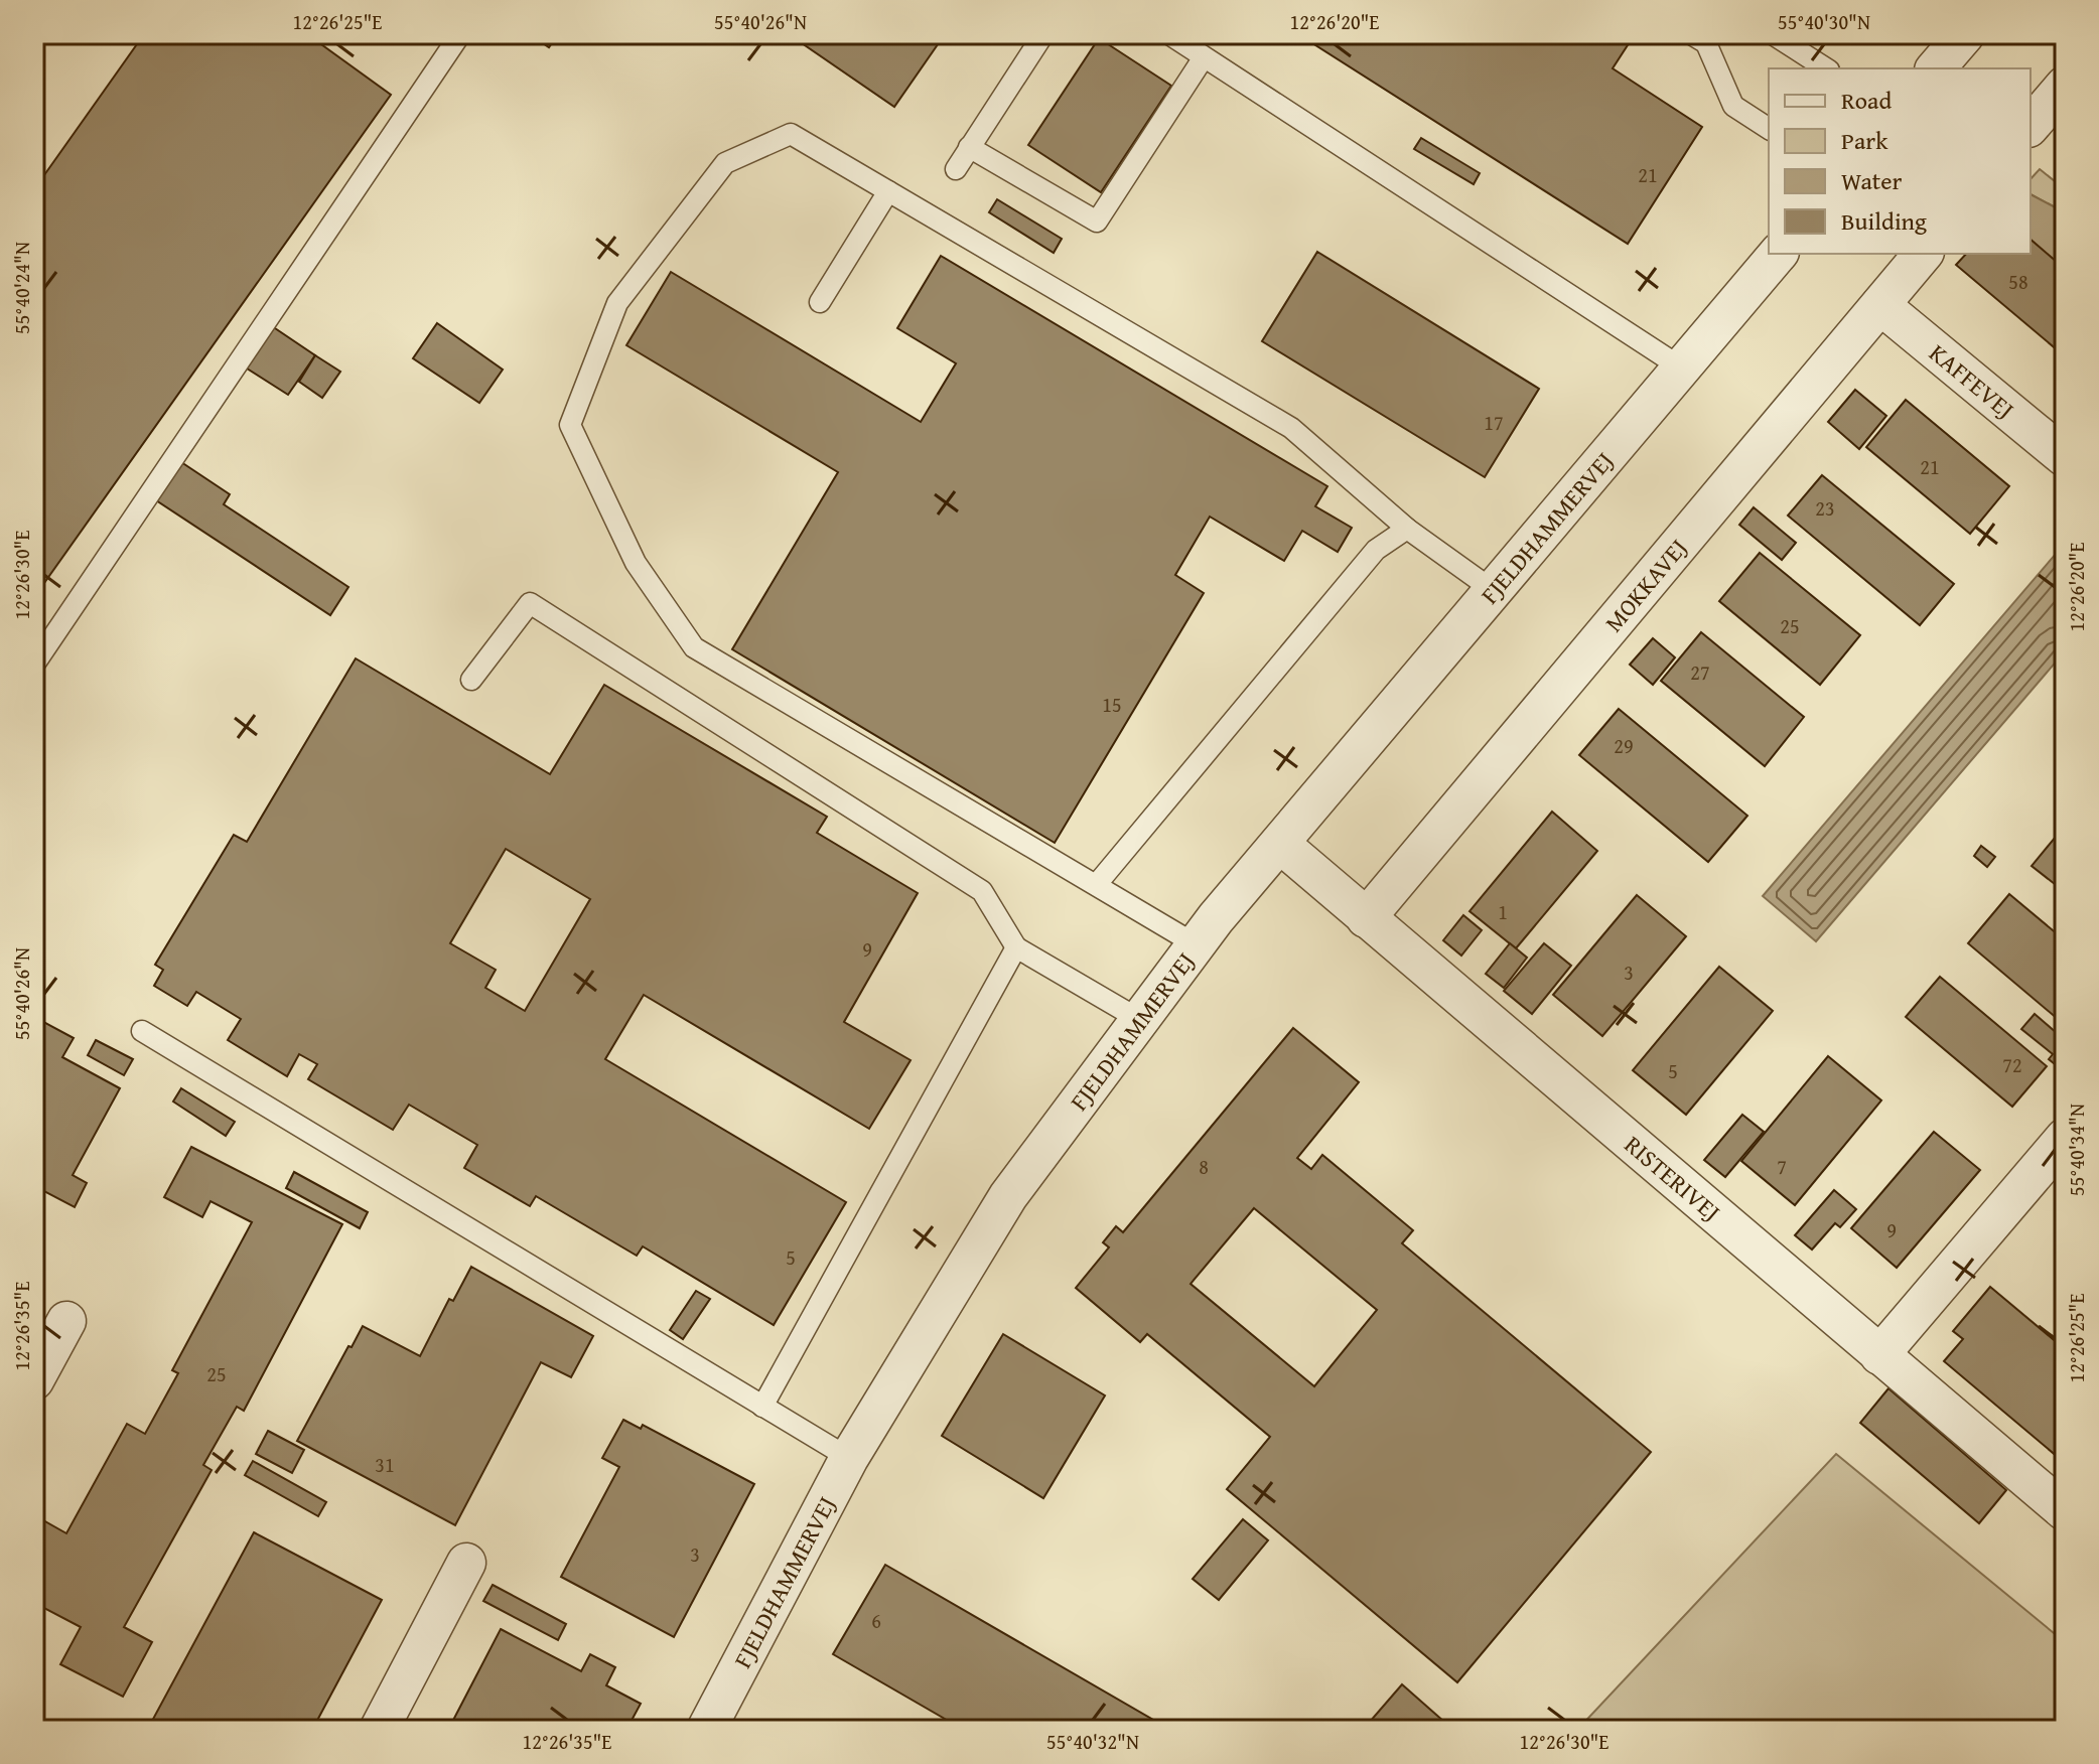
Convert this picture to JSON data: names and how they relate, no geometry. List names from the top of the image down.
{
  "streets": {
    "street": [
      "KAFFEVEJ",
      "FJELDHAMMERVEJ",
      "MOKKAVEJ",
      "RISTERIVEJ"
    ]
  },
  "crossings": [
    ["KAFFEVEJ", "MOKKAVEJ"],
    ["FJELDHAMMERVEJ", "RISTERIVEJ"],
    ["MOKKAVEJ", "RISTERIVEJ"]
  ],
  "house_numbers": [
    "21",
    "58",
    "17",
    "21",
    "23",
    "25",
    "27",
    "15",
    "29",
    "1",
    "9",
    "3",
    "72",
    "5",
    "8",
    "7",
    "9",
    "5",
    "25",
    "31",
    "3",
    "6"
  ],
  "legend": [
    "Road",
    "Park",
    "Water",
    "Building"
  ],
  "coordinates": [
    "12°26'25\"E",
    "55°40'26\"N",
    "12°26'20\"E",
    "55°40'30\"N",
    "55°40'24\"N",
    "12°26'30\"E",
    "55°40'34\"N",
    "12°26'35\"E",
    "55°40'32\"N"
  ]
}
